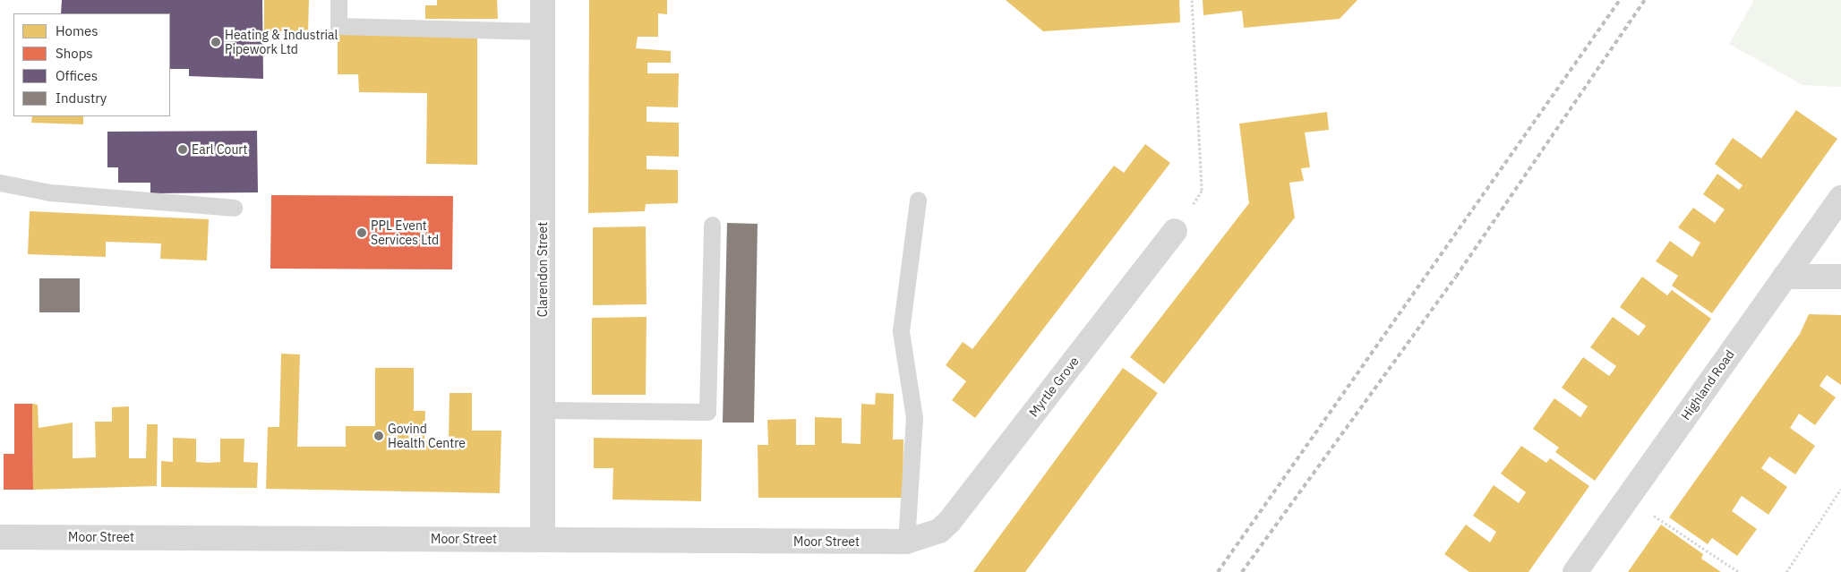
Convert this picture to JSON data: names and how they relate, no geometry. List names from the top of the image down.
{
  "streets": {
    "street": [
      "Clarendon Street",
      "Highland Road",
      "Myrtle Grove",
      "Moor Street"
    ]
  },
  "crossings": [
    ["Clarendon Street", "Moor Street"],
    ["Myrtle Grove", "Moor Street"]
  ],
  "places": [
    "Heating & Industrial Pipework Ltd",
    "Earl Court",
    "PPL Event Services Ltd",
    "Govind Health Centre"
  ],
  "legend": [
    "Homes",
    "Shops",
    "Offices",
    "Industry"
  ]
}
